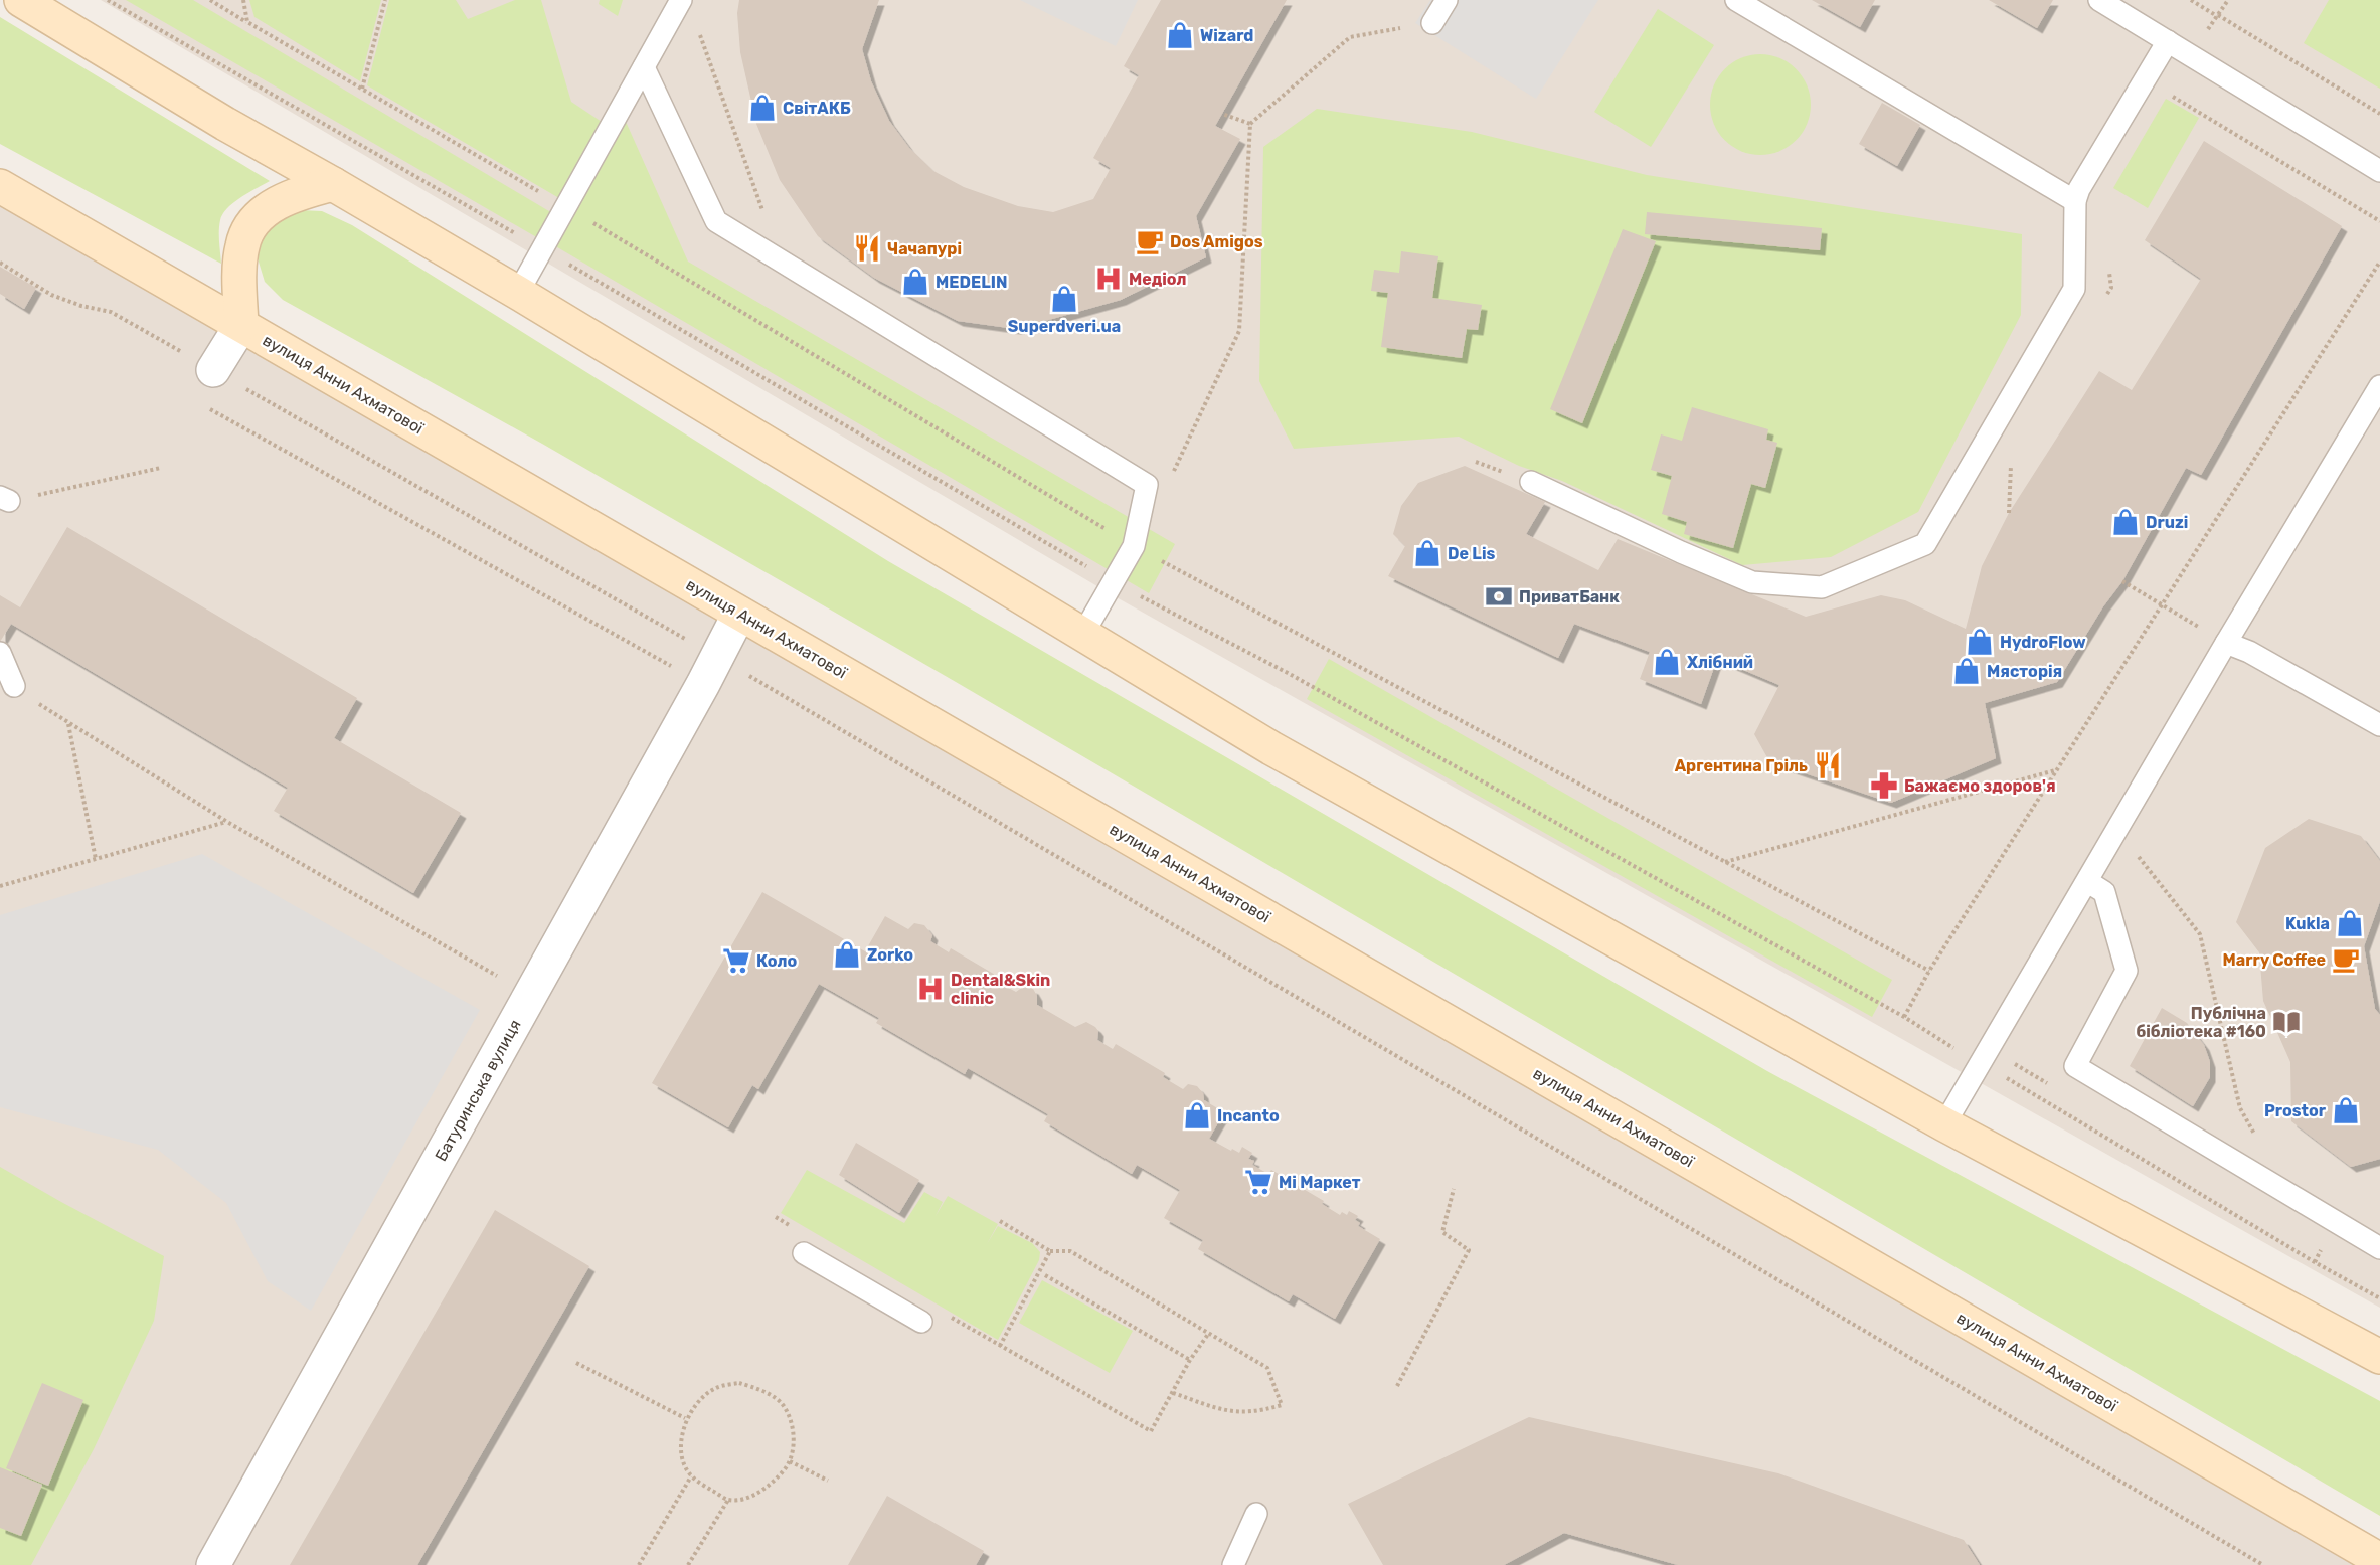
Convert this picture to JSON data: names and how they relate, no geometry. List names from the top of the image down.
{
  "streets": {
    "main road": ["вулиця Анни Ахматової"],
    "street": ["Батуринська вулиця"]
  },
  "crossings": [
    ["вулиця Анни Ахматової", "Батуринська вулиця"]
  ],
  "places": {
    "shop": [
      "Wizard",
      "СвітАКБ",
      "MEDELIN",
      "Superdveri.ua",
      "Druzi",
      "De Lis",
      "HydroFlow",
      "Хлібний",
      "Мясторія",
      "Kukla",
      "Zorko",
      "Prostor",
      "Incanto"
    ],
    "cafe": ["Dos Amigos", "Marry Coffee"],
    "restaurant": ["Чачапурі", "Аргентина Гріль"],
    "hospital": ["Медіол", "Dental&Skin clinic"],
    "bank": ["ПриватБанк"],
    "pharmacy": ["Бажаємо здоров'я"],
    "supermarket": ["Коло", "Мі Маркет"],
    "library": ["Публічна бібліотека #160"]
  }
}
